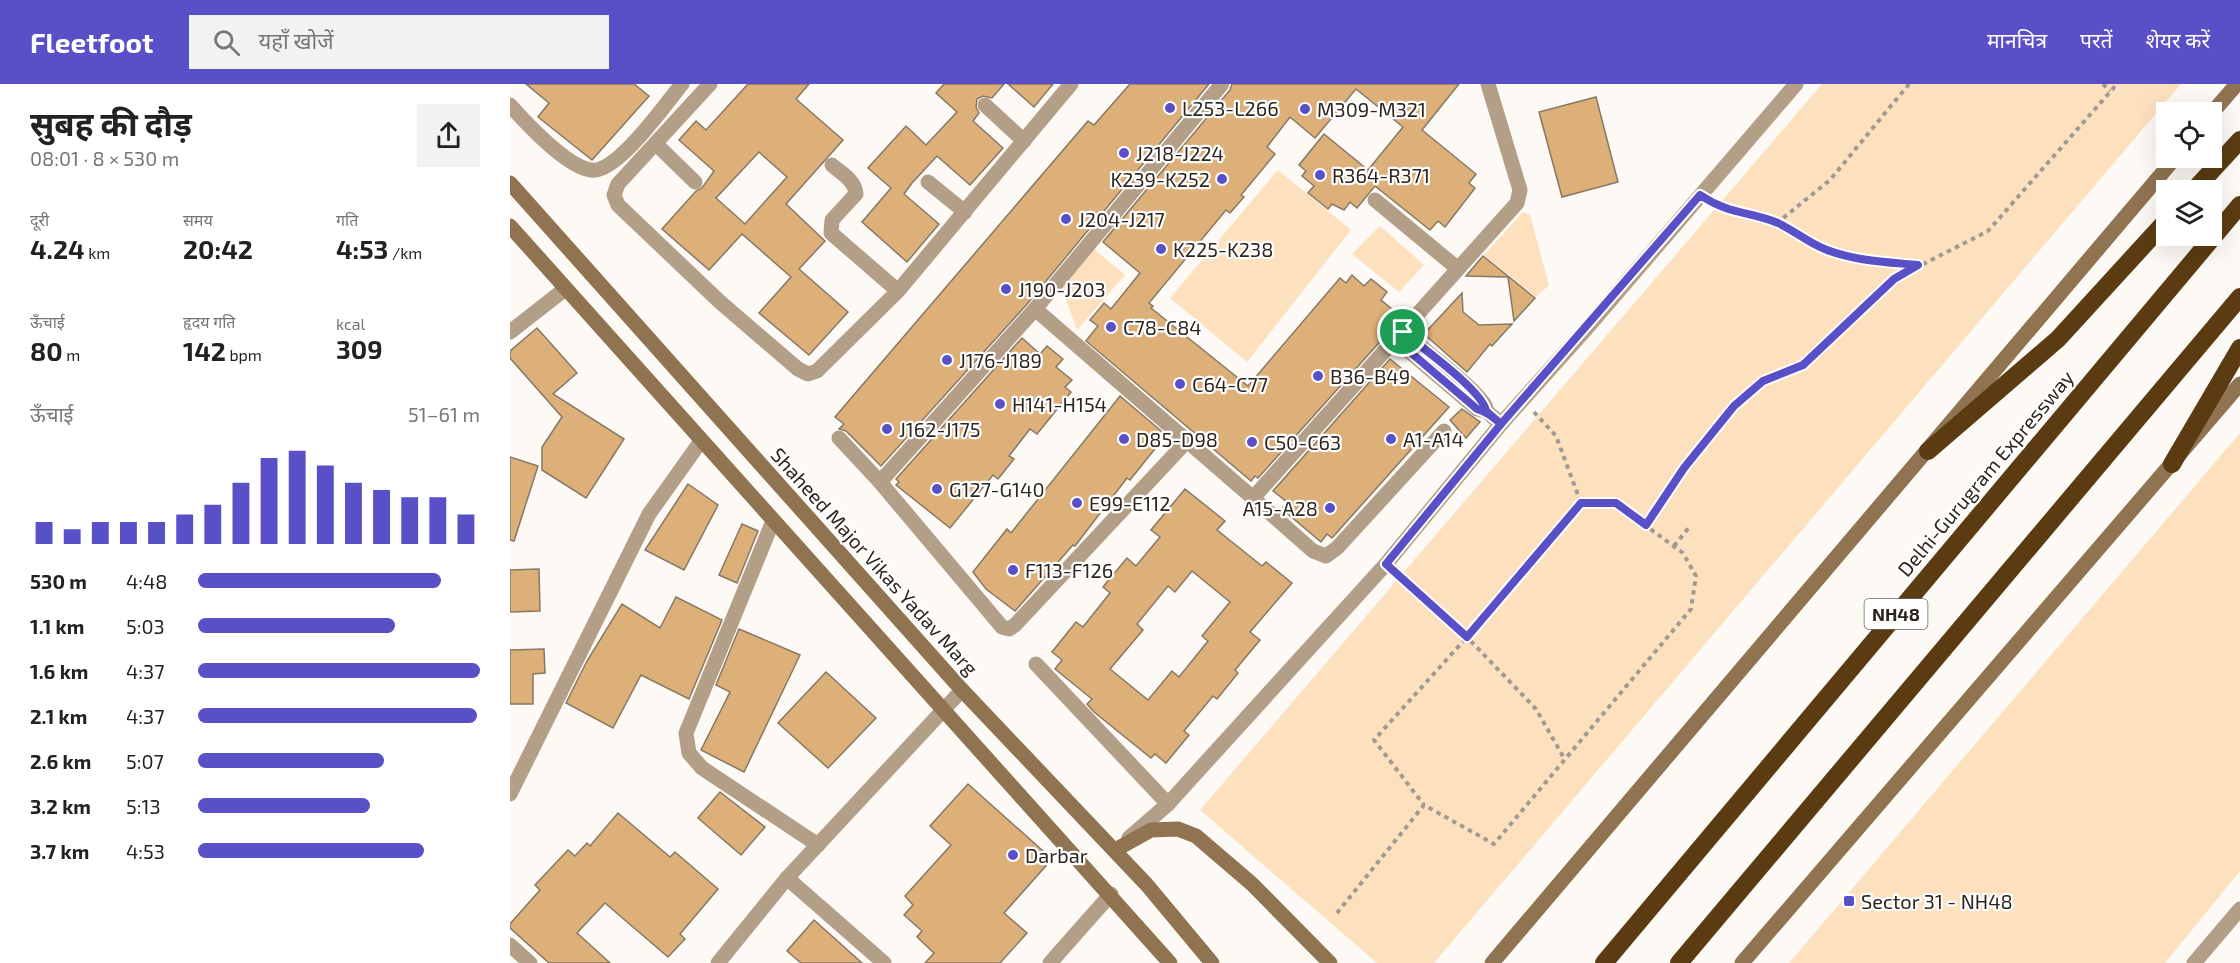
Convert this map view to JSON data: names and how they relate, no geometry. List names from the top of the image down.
{
  "streets": {
    "highway": ["Delhi-Gurugram Expressway", "NH48"],
    "main road": ["Shaheed Major Vikas Yadav Marg"]
  },
  "places": {
    "other": [
      "L253-L266",
      "M309-M321",
      "J218-J224",
      "R364-R371",
      "K239-K252",
      "J204-J217",
      "K225-K238",
      "J190-J203",
      "C78-C84",
      "J176-J189",
      "B36-B49",
      "C64-C77",
      "H141-H154",
      "J162-J175",
      "D85-D98",
      "A1-A14",
      "C50-C63",
      "G127-G140",
      "E99-E112",
      "A15-A28",
      "F113-F126",
      "Darbar"
    ],
    "transit": ["Sector 31 - NH48"]
  },
  "page": {
    "header": "Fleetfoot",
    "search": "यहाँ खोजें",
    "nav": ["मानचित्र", "परतें", "शेयर करें"],
    "heading": ["सुबह की दौड़", "08:01 · 8 × 530 m"],
    "stats": [
      ["दूरी", "4.24 km"],
      ["समय", "20:42"],
      ["गति", "4:53 /km"],
      ["ऊँचाई", "80 m"],
      ["हृदय गति", "142 bpm"],
      ["kcal", "309"]
    ],
    "chart": ["ऊँचाई", "51–61 m"],
    "list": [
      {
        "name": "530 m",
        "note": "4:48"
      },
      {
        "name": "1.1 km",
        "note": "5:03"
      },
      {
        "name": "1.6 km",
        "note": "4:37"
      },
      {
        "name": "2.1 km",
        "note": "4:37"
      },
      {
        "name": "2.6 km",
        "note": "5:07"
      },
      {
        "name": "3.2 km",
        "note": "5:13"
      },
      {
        "name": "3.7 km",
        "note": "4:53"
      }
    ]
  }
}
